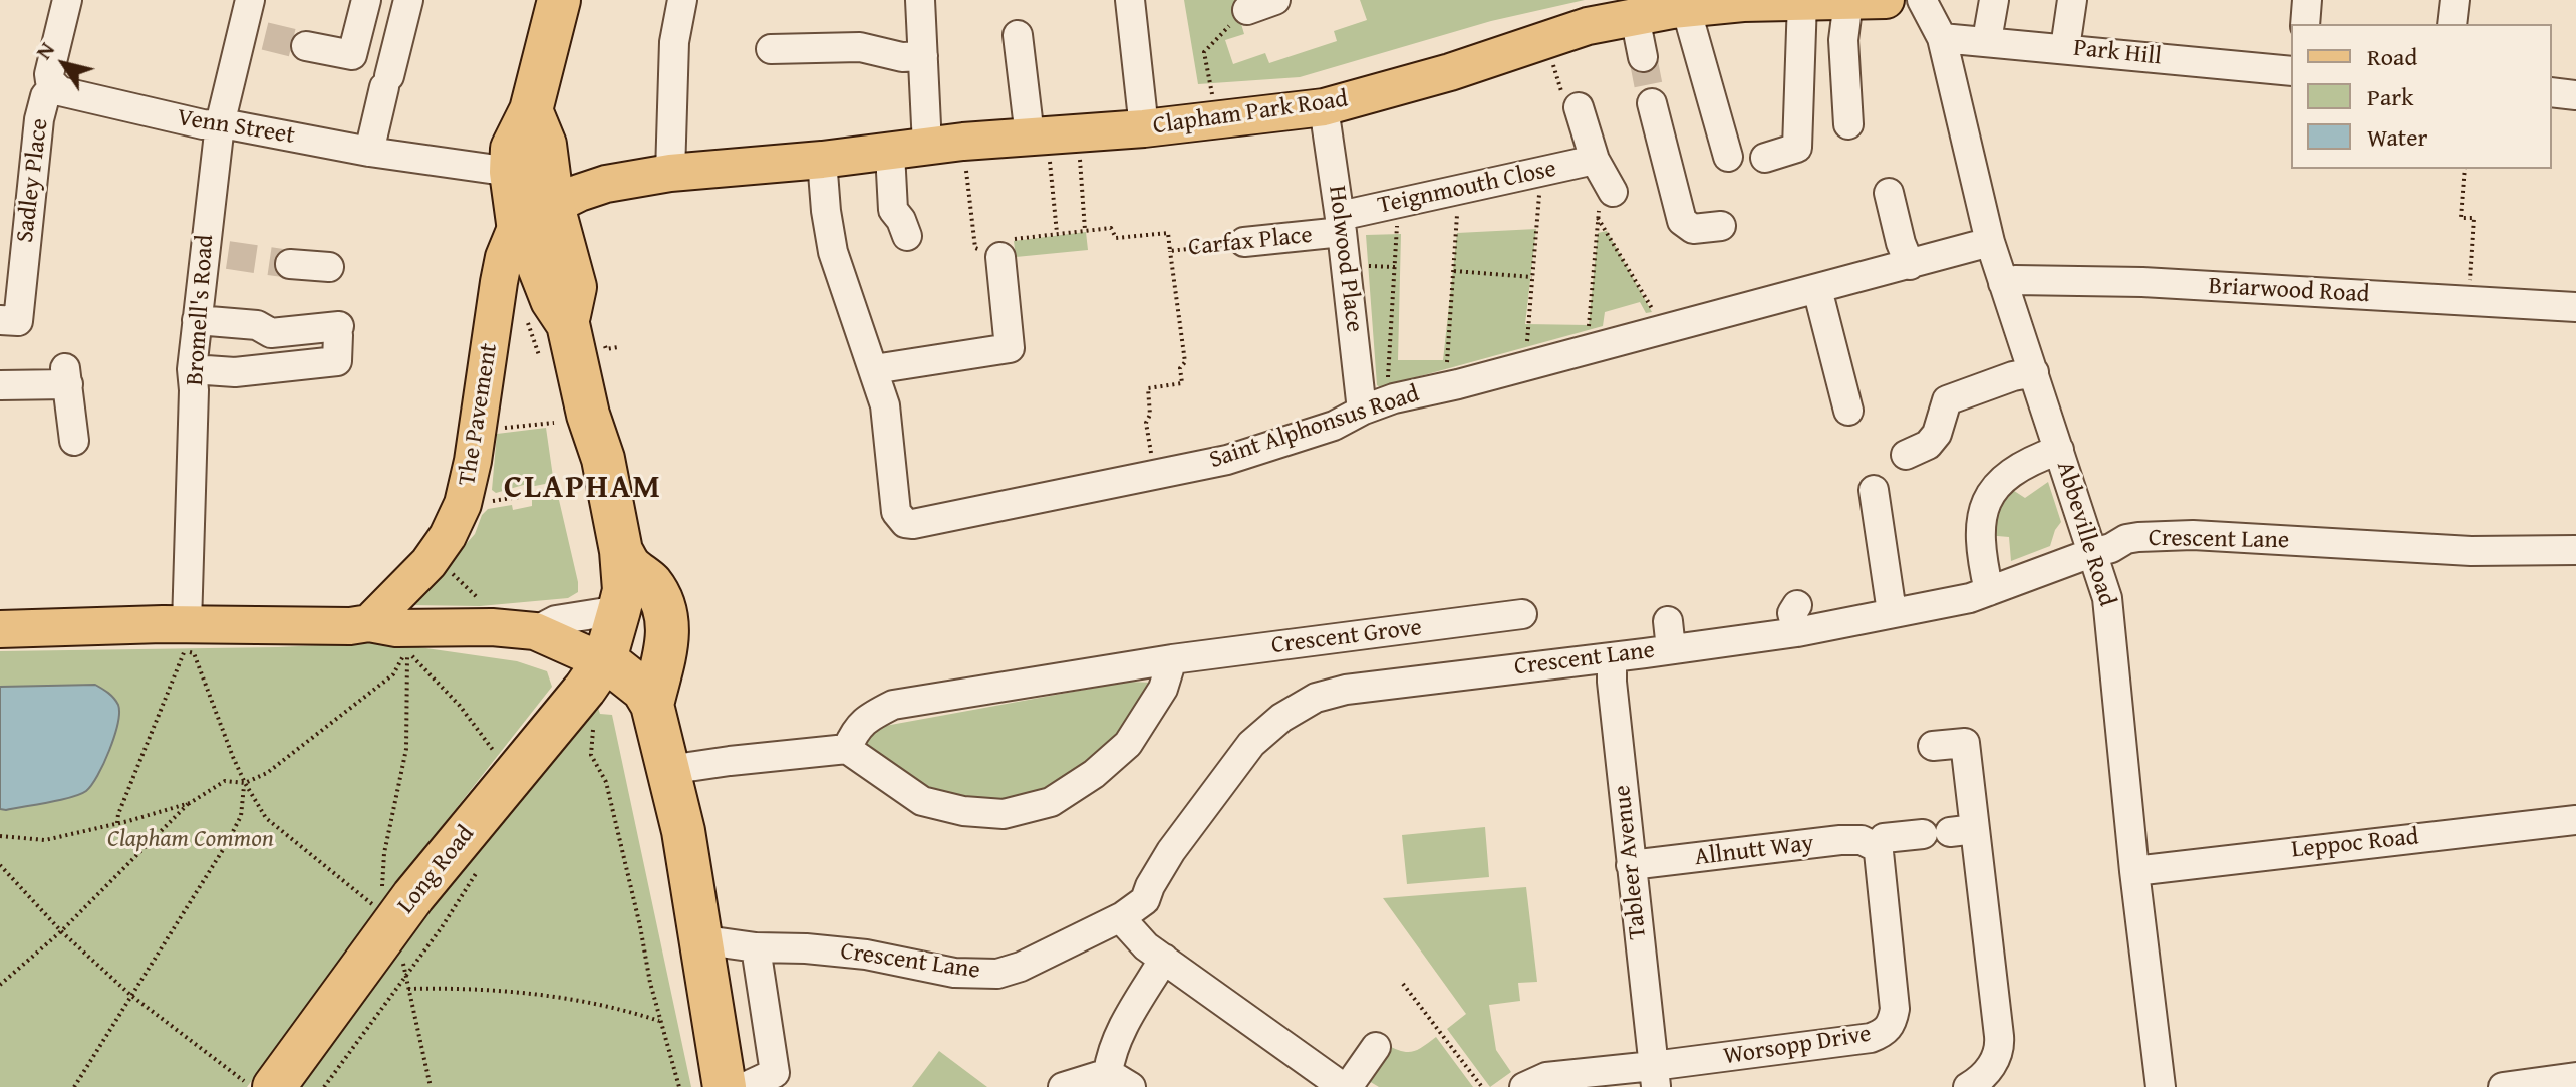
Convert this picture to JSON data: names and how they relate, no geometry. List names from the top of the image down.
{
  "streets": {
    "highway": ["Long Road"],
    "main road": ["Clapham Park Road", "The Pavement"],
    "street": [
      "Park Hill",
      "Venn Street",
      "Sadley Place",
      "Teignmouth Close",
      "Carfax Place",
      "Holwood Place",
      "Briarwood Road",
      "Bromell's Road",
      "Saint Alphonsus Road",
      "Abbeville Road",
      "Crescent Lane",
      "Crescent Grove",
      "Leppoc Road",
      "Allnutt Way",
      "Tableer Avenue",
      "Worsopp Drive"
    ]
  },
  "crossings": [
    ["Park Hill", "Abbeville Road"],
    ["Clapham Park Road", "Holwood Place"],
    ["Clapham Park Road", "The Pavement"],
    ["Clapham Park Road", "Saint Alphonsus Road"],
    ["Venn Street", "Sadley Place"],
    ["Venn Street", "Bromell's Road"],
    ["Teignmouth Close", "Carfax Place"],
    ["Teignmouth Close", "Holwood Place"],
    ["Carfax Place", "Holwood Place"],
    ["Holwood Place", "Saint Alphonsus Road"],
    ["Briarwood Road", "Abbeville Road"],
    ["Saint Alphonsus Road", "Abbeville Road"],
    ["Abbeville Road", "Crescent Lane"],
    ["Abbeville Road", "Leppoc Road"],
    ["Crescent Lane", "Tableer Avenue"],
    ["Allnutt Way", "Tableer Avenue"],
    ["Allnutt Way", "Worsopp Drive"],
    ["Tableer Avenue", "Worsopp Drive"]
  ],
  "districts": ["CLAPHAM"],
  "parks": ["Clapham Common"],
  "legend": ["Road", "Park", "Water"],
  "north": "top left"
}
